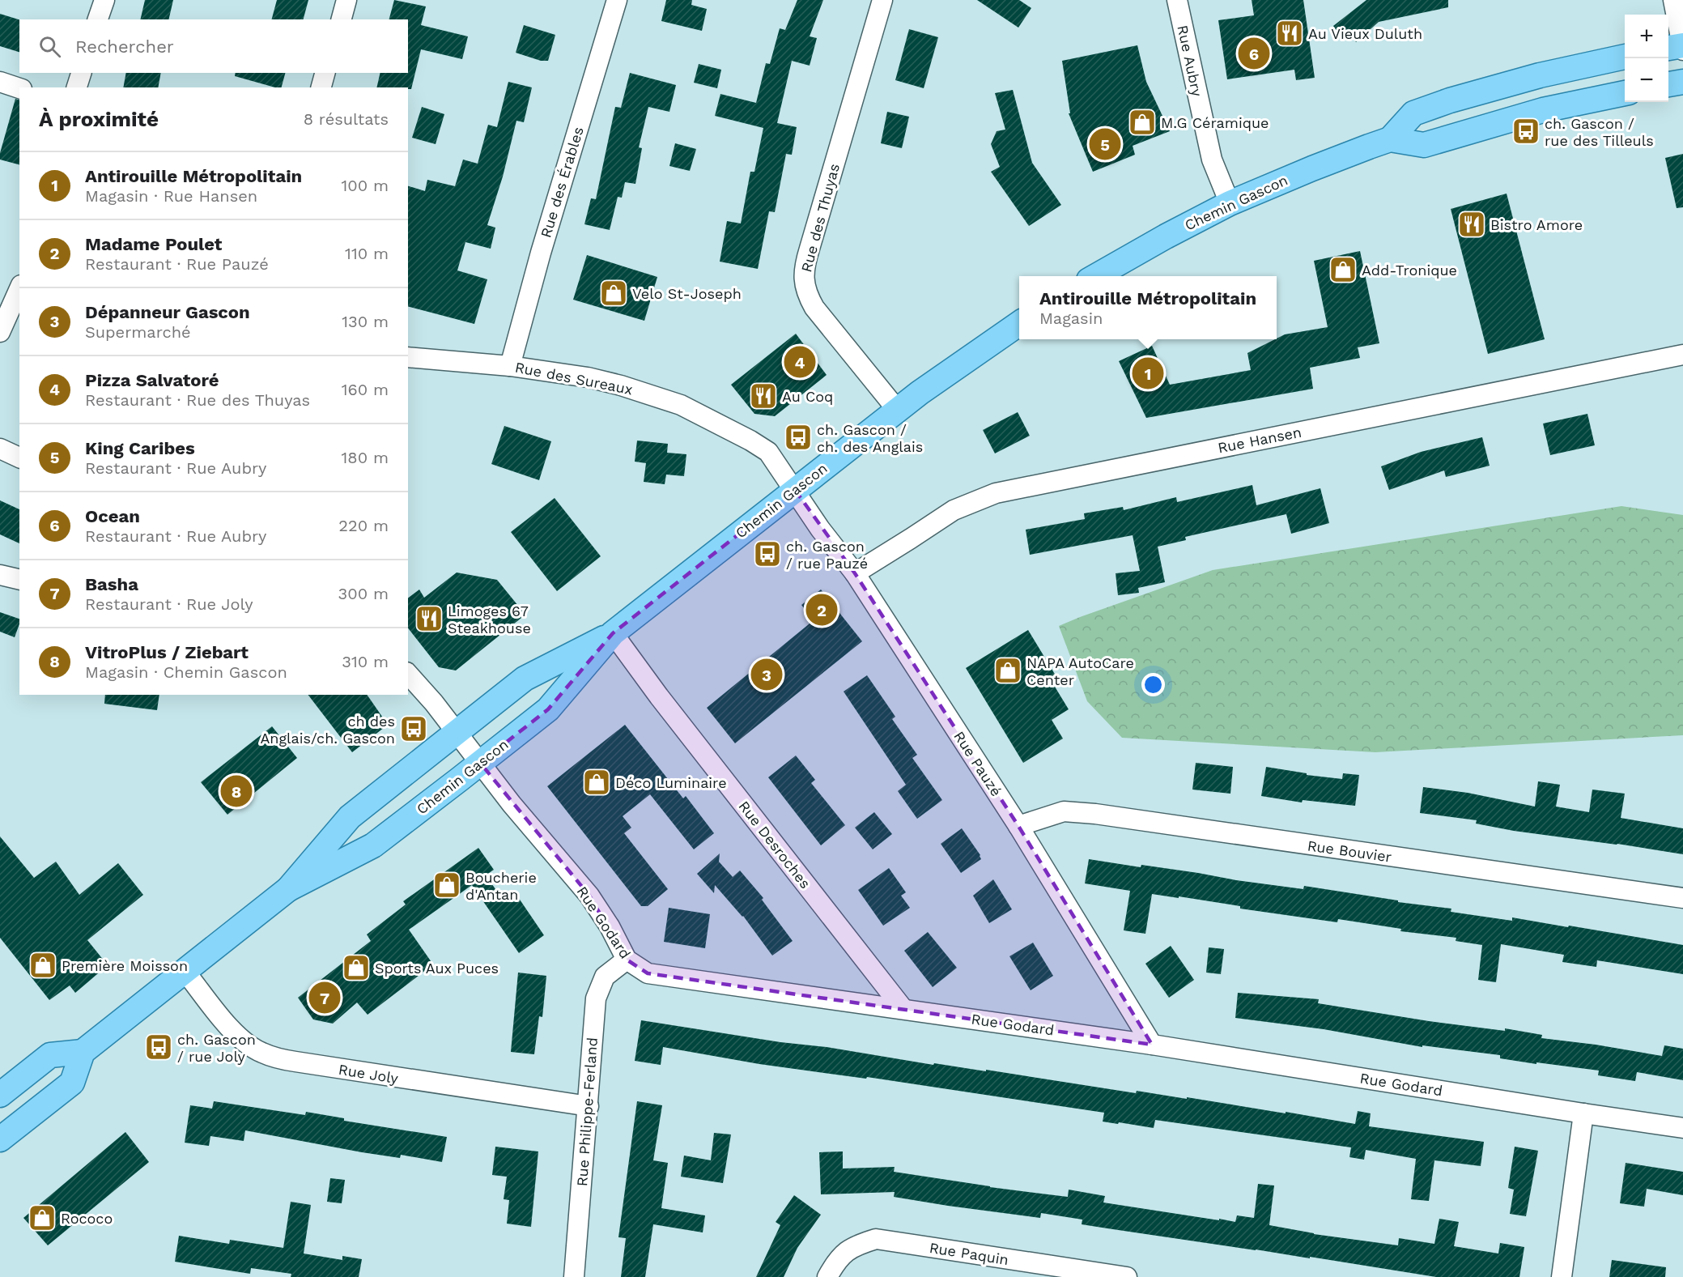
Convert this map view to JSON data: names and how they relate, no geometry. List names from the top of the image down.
{
  "streets": {
    "main road": ["Chemin Gascon"],
    "street": [
      "Rue Aubry",
      "Rue des Érables",
      "Rue des Thuyas",
      "Rue des Sureaux",
      "Rue Hansen",
      "Rue Pauzé",
      "Rue Desroches",
      "Rue Bouvier",
      "Rue Godard",
      "Rue Joly",
      "Rue Philippe-Ferland",
      "Rue Paquin"
    ]
  },
  "crossings": [
    ["Rue Aubry", "Chemin Gascon"],
    ["Rue des Érables", "Rue des Sureaux"],
    ["Chemin Gascon", "Rue des Thuyas"],
    ["Chemin Gascon", "Rue des Sureaux"],
    ["Chemin Gascon", "Rue Pauzé"],
    ["Chemin Gascon", "Rue Desroches"],
    ["Chemin Gascon", "Rue Godard"],
    ["Chemin Gascon", "Rue Joly"],
    ["Rue des Sureaux", "Rue Pauzé"],
    ["Rue Hansen", "Rue Pauzé"],
    ["Rue Pauzé", "Rue Bouvier"],
    ["Rue Pauzé", "Rue Godard"],
    ["Rue Desroches", "Rue Godard"],
    ["Rue Godard", "Rue Philippe-Ferland"],
    ["Rue Joly", "Rue Philippe-Ferland"]
  ],
  "places": {
    "restaurant": [
      "Au Vieux Duluth",
      "Bistro Amore",
      "Au Coq",
      "Limoges 67 Steakhouse"
    ],
    "shop": [
      "M.G Céramique",
      "Add-Tronique",
      "Velo St-Joseph",
      "NAPA AutoCare Center",
      "Déco Luminaire",
      "Boucherie d'Antan",
      "Première Moisson",
      "Sports Aux Puces",
      "Rococo"
    ],
    "bus stop": [
      "ch. Gascon / rue des Tilleuls",
      "ch. Gascon / ch. des Anglais",
      "ch. Gascon / rue Pauzé",
      "ch des Anglais/ch. Gascon",
      "ch. Gascon / rue Joly"
    ]
  },
  "page": {
    "map_buttons": ["+", "−"],
    "search": "Rechercher",
    "pins": [
      "6",
      "5",
      "4",
      "1",
      "2",
      "3",
      "8",
      "7"
    ],
    "heading": ["À proximité", "8 résultats"],
    "list": [
      {
        "mark": "1",
        "name": "Antirouille Métropolitain",
        "note": "Magasin · Rue Hansen",
        "value": "100 m"
      },
      {
        "mark": "2",
        "name": "Madame Poulet",
        "note": "Restaurant · Rue Pauzé",
        "value": "110 m"
      },
      {
        "mark": "3",
        "name": "Dépanneur Gascon",
        "note": "Supermarché",
        "value": "130 m"
      },
      {
        "mark": "4",
        "name": "Pizza Salvatoré",
        "note": "Restaurant · Rue des Thuyas",
        "value": "160 m"
      },
      {
        "mark": "5",
        "name": "King Caribes",
        "note": "Restaurant · Rue Aubry",
        "value": "180 m"
      },
      {
        "mark": "6",
        "name": "Ocean",
        "note": "Restaurant · Rue Aubry",
        "value": "220 m"
      },
      {
        "mark": "7",
        "name": "Basha",
        "note": "Restaurant · Rue Joly",
        "value": "300 m"
      },
      {
        "mark": "8",
        "name": "VitroPlus / Ziebart",
        "note": "Magasin · Chemin Gascon",
        "value": "310 m"
      }
    ],
    "popup": ["Antirouille Métropolitain", "Magasin"]
  }
}
